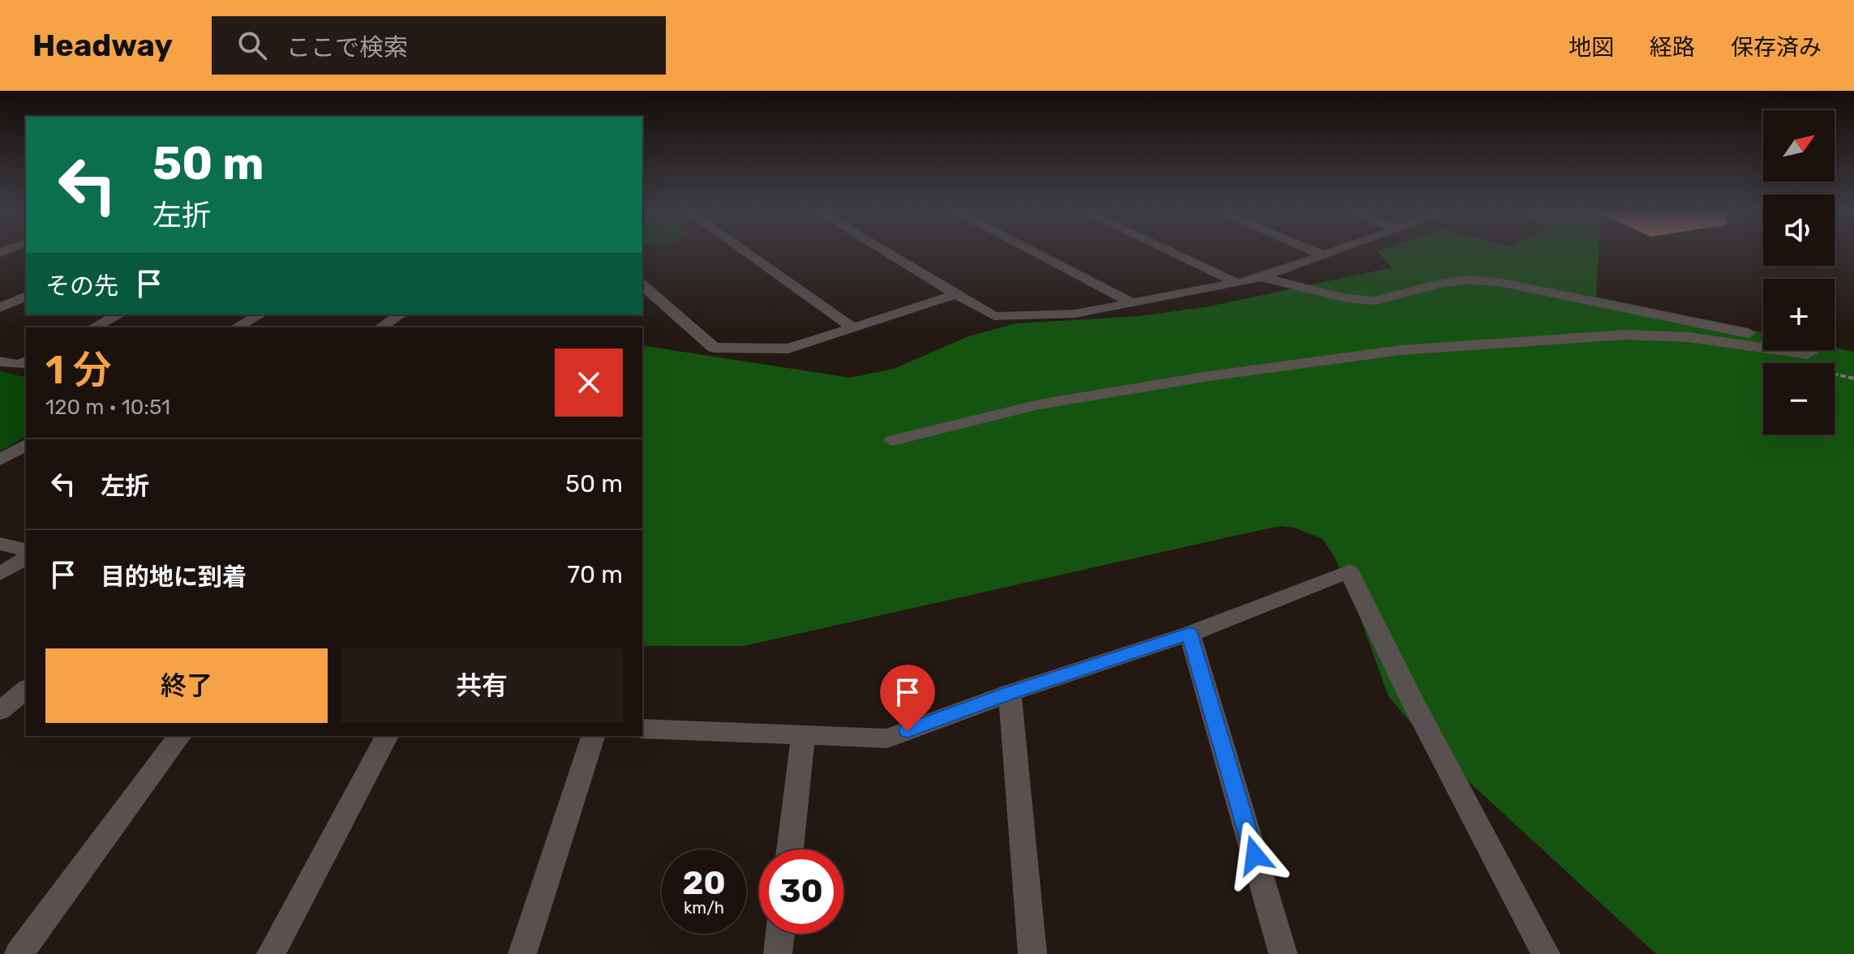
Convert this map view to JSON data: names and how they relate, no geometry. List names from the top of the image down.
{
  "north": "top right",
  "page": {
    "header": "Headway",
    "search": "ここで検索",
    "nav": ["地図", "経路", "保存済み"],
    "map_buttons": ["+", "−"],
    "turn": ["50 m", "左折"],
    "then": "その先",
    "heading": ["1 分", "120 m · 10:51"],
    "list": [
      {
        "name": "左折",
        "value": "50 m"
      },
      {
        "name": "目的地に到着",
        "value": "70 m"
      }
    ],
    "buttons": ["終了", "共有"],
    "speed": "20 km/h",
    "limit": "30"
  }
}
